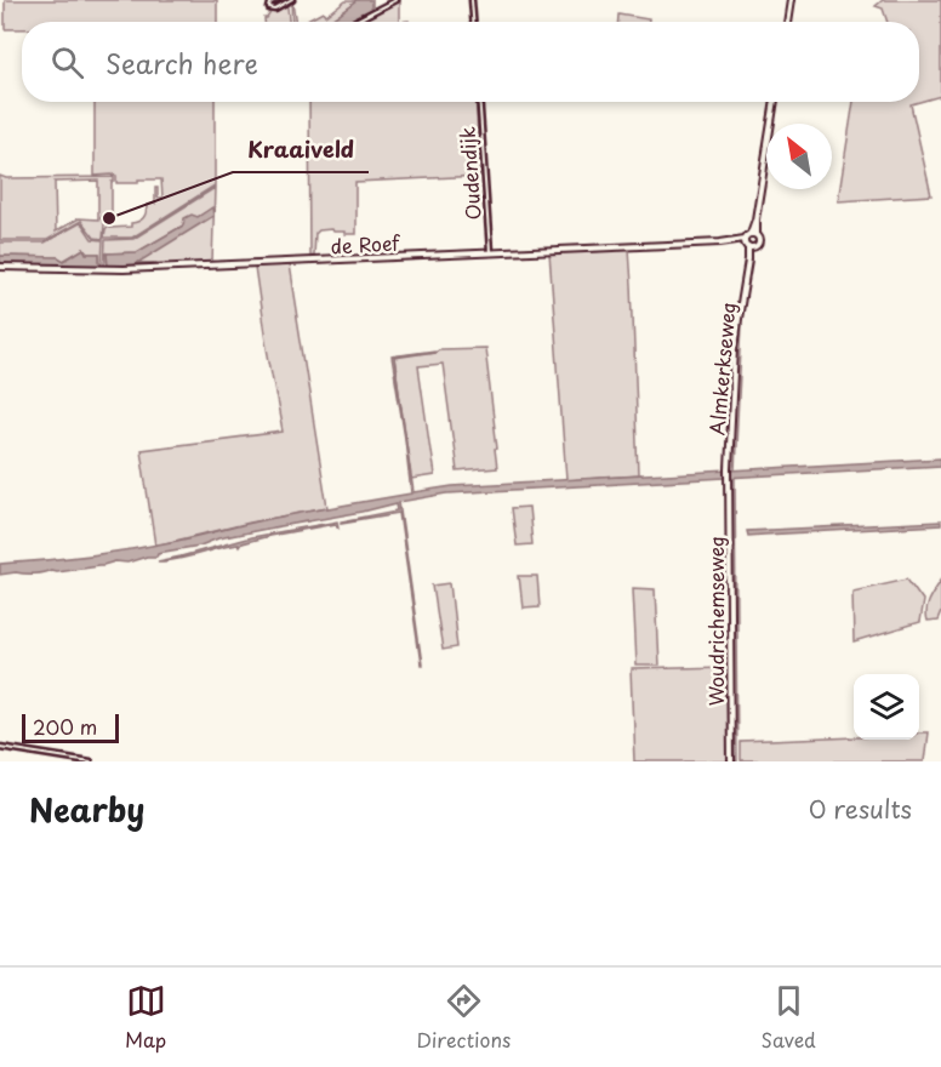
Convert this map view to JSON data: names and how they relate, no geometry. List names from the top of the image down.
{
  "streets": {
    "street": [
      "Oudendijk",
      "de Roef",
      "Almkerkseweg",
      "Woudrichemseweg"
    ]
  },
  "crossings": [
    ["Oudendijk", "de Roef"],
    ["de Roef", "Almkerkseweg"],
    ["Almkerkseweg", "Woudrichemseweg"]
  ],
  "places": ["Kraaiveld"],
  "scale_bar": "200 m",
  "north": "top left",
  "page": {
    "search": "Search here",
    "scale": "200 m",
    "heading": ["Nearby", "0 results"],
    "nav": ["Map", "Directions", "Saved"]
  }
}
